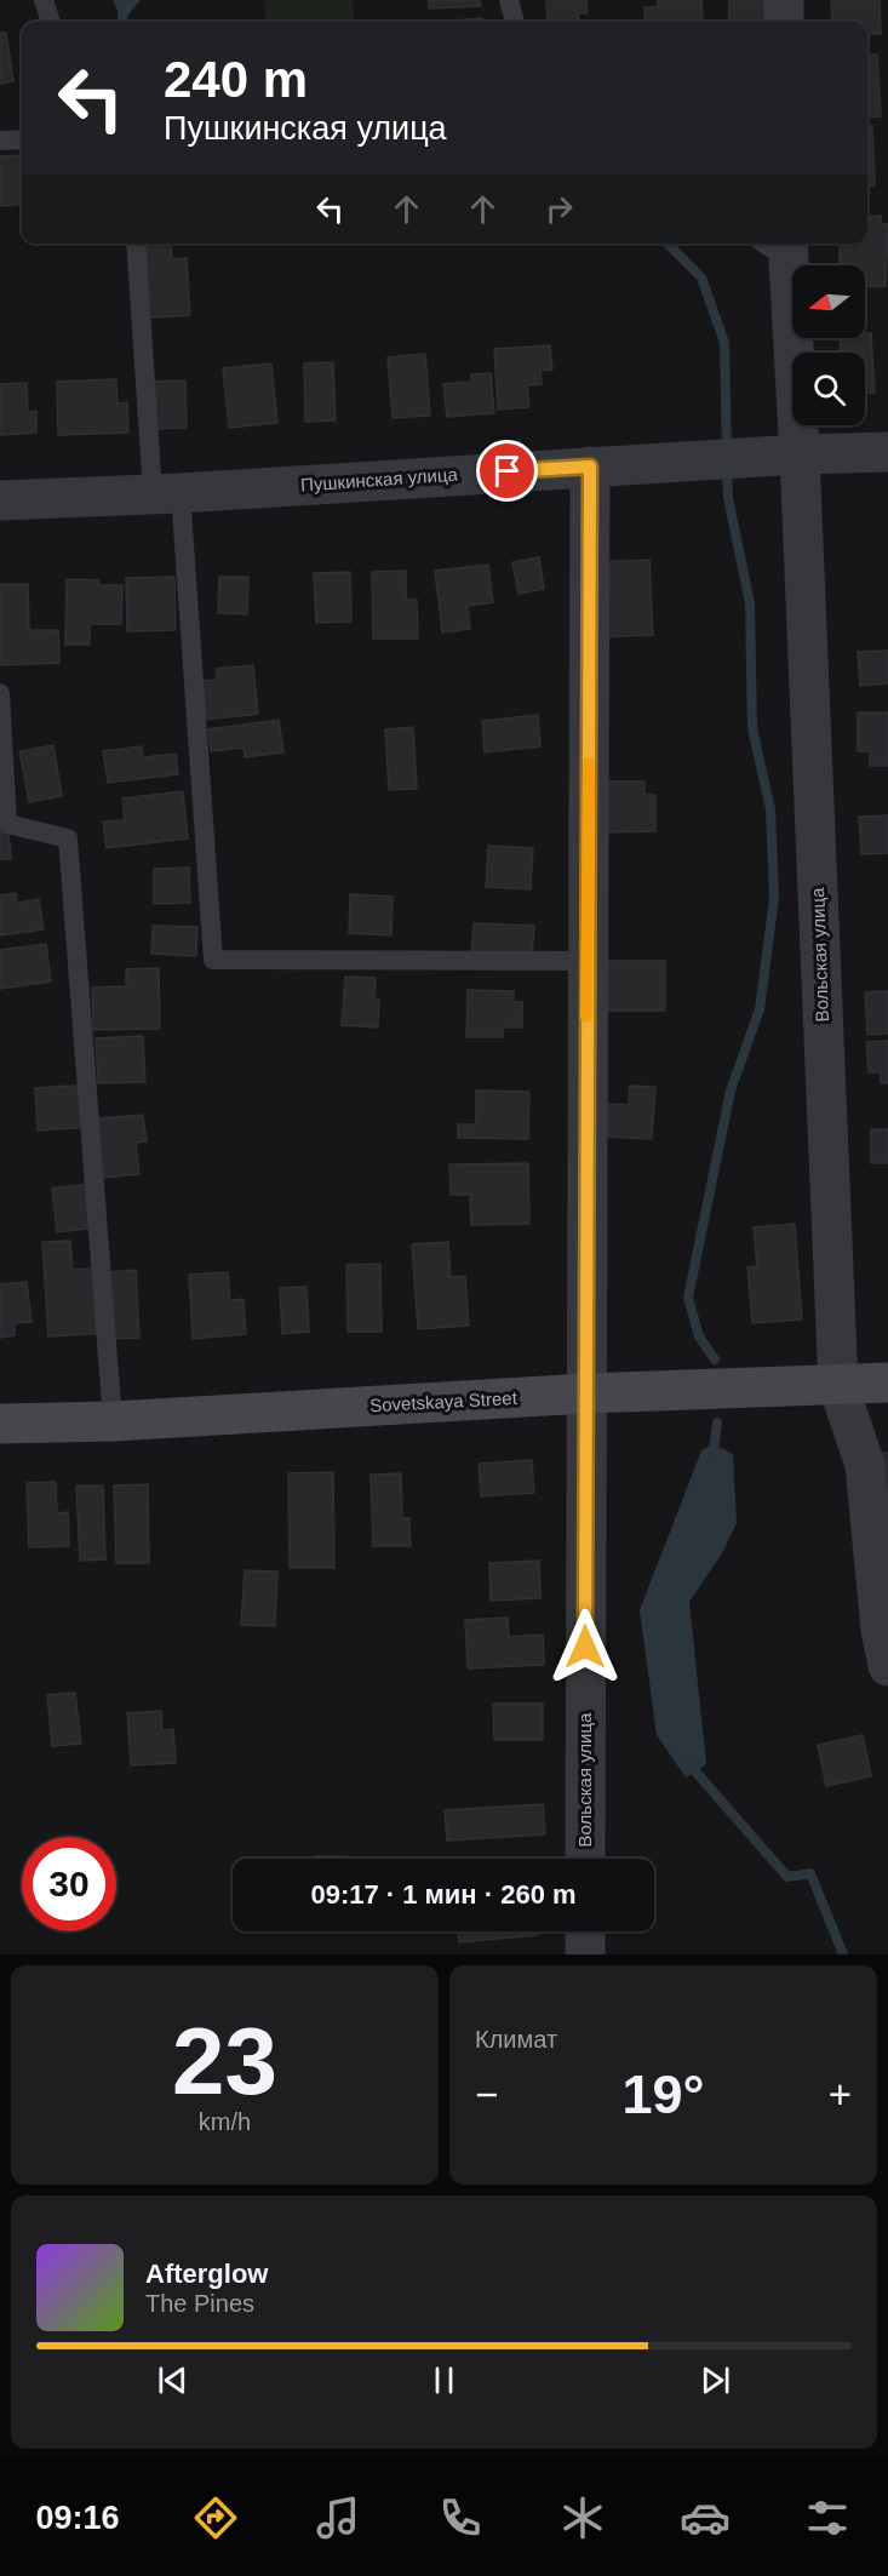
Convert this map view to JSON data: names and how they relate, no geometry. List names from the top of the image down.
{
  "streets": {
    "main road": ["Sovetskaya Street"],
    "street": ["Пушкинская улица", "Вольская улица"]
  },
  "crossings": [
    ["Пушкинская улица", "Вольская улица"],
    ["Вольская улица", "Sovetskaya Street"]
  ],
  "north": "left",
  "page": {
    "turn": ["240 m", "Пушкинская улица"],
    "limit": "30",
    "trip": "09:17 · 1 мин · 260 m",
    "tile": [
      ["23", "km/h"],
      "Климат"
    ],
    "heat": ["−", "19°", "+"],
    "song": ["Afterglow", "The Pines"],
    "tabs": "09:16"
  }
}
